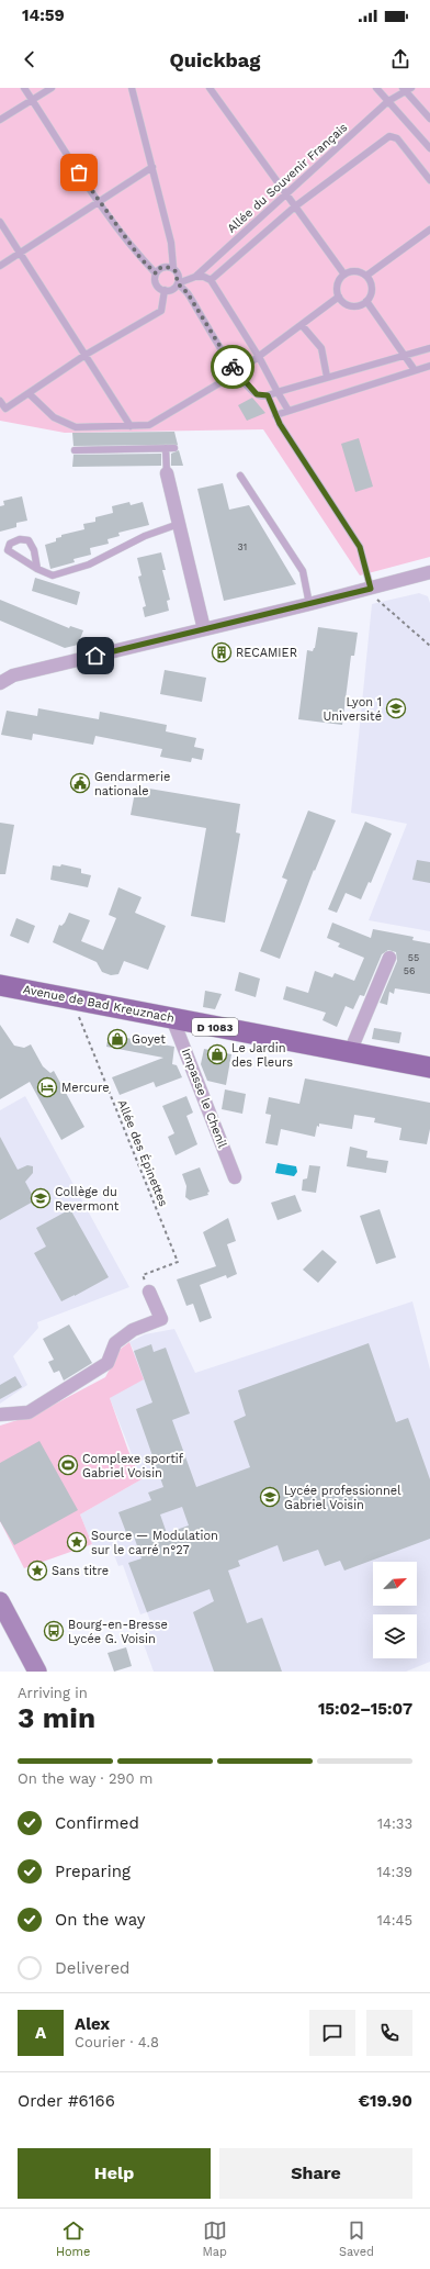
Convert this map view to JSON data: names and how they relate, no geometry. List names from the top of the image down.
{
  "streets": {
    "main road": ["Avenue de Bad Kreuznach", "D 1083"],
    "street": ["Impasse le Chenil"],
    "lane": ["Allée du Souvenir Français"],
    "path": ["Allée des Épinettes"]
  },
  "crossings": [
    ["Avenue de Bad Kreuznach", "Impasse le Chenil"],
    ["Avenue de Bad Kreuznach", "Allée des Épinettes"]
  ],
  "places": {
    "building": ["RECAMIER"],
    "school or university": ["Lyon 1 Université", "Collège du Revermont", "Lycée professionnel Gabriel Voisin"],
    "public building": ["Gendarmerie nationale"],
    "shop": ["Goyet", "Le Jardin des Fleurs"],
    "hotel": ["Mercure"],
    "sports": ["Complexe sportif Gabriel Voisin"],
    "place": ["Source — Modulation sur le carré n°27", "Sans titre"],
    "bus stop": ["Bourg-en-Bresse Lycée G. Voisin"]
  },
  "house_numbers": ["31", "55", "56"],
  "north": "top right",
  "page": {
    "status": "14:59",
    "header": "Quickbag",
    "heading": ["3 min", "Arriving in", "15:02–15:07"],
    "panel": [
      "Alex",
      "Courier · 4.8",
      "Order #6166",
      "€19.90"
    ],
    "bar": "On the way · 290 m",
    "list": [
      ["Confirmed", "14:33"],
      ["Preparing", "14:39"],
      ["On the way", "14:45"],
      "Delivered"
    ],
    "round": "A",
    "buttons": ["Help", "Share"],
    "tabs": ["Home", "Map", "Saved"]
  }
}
